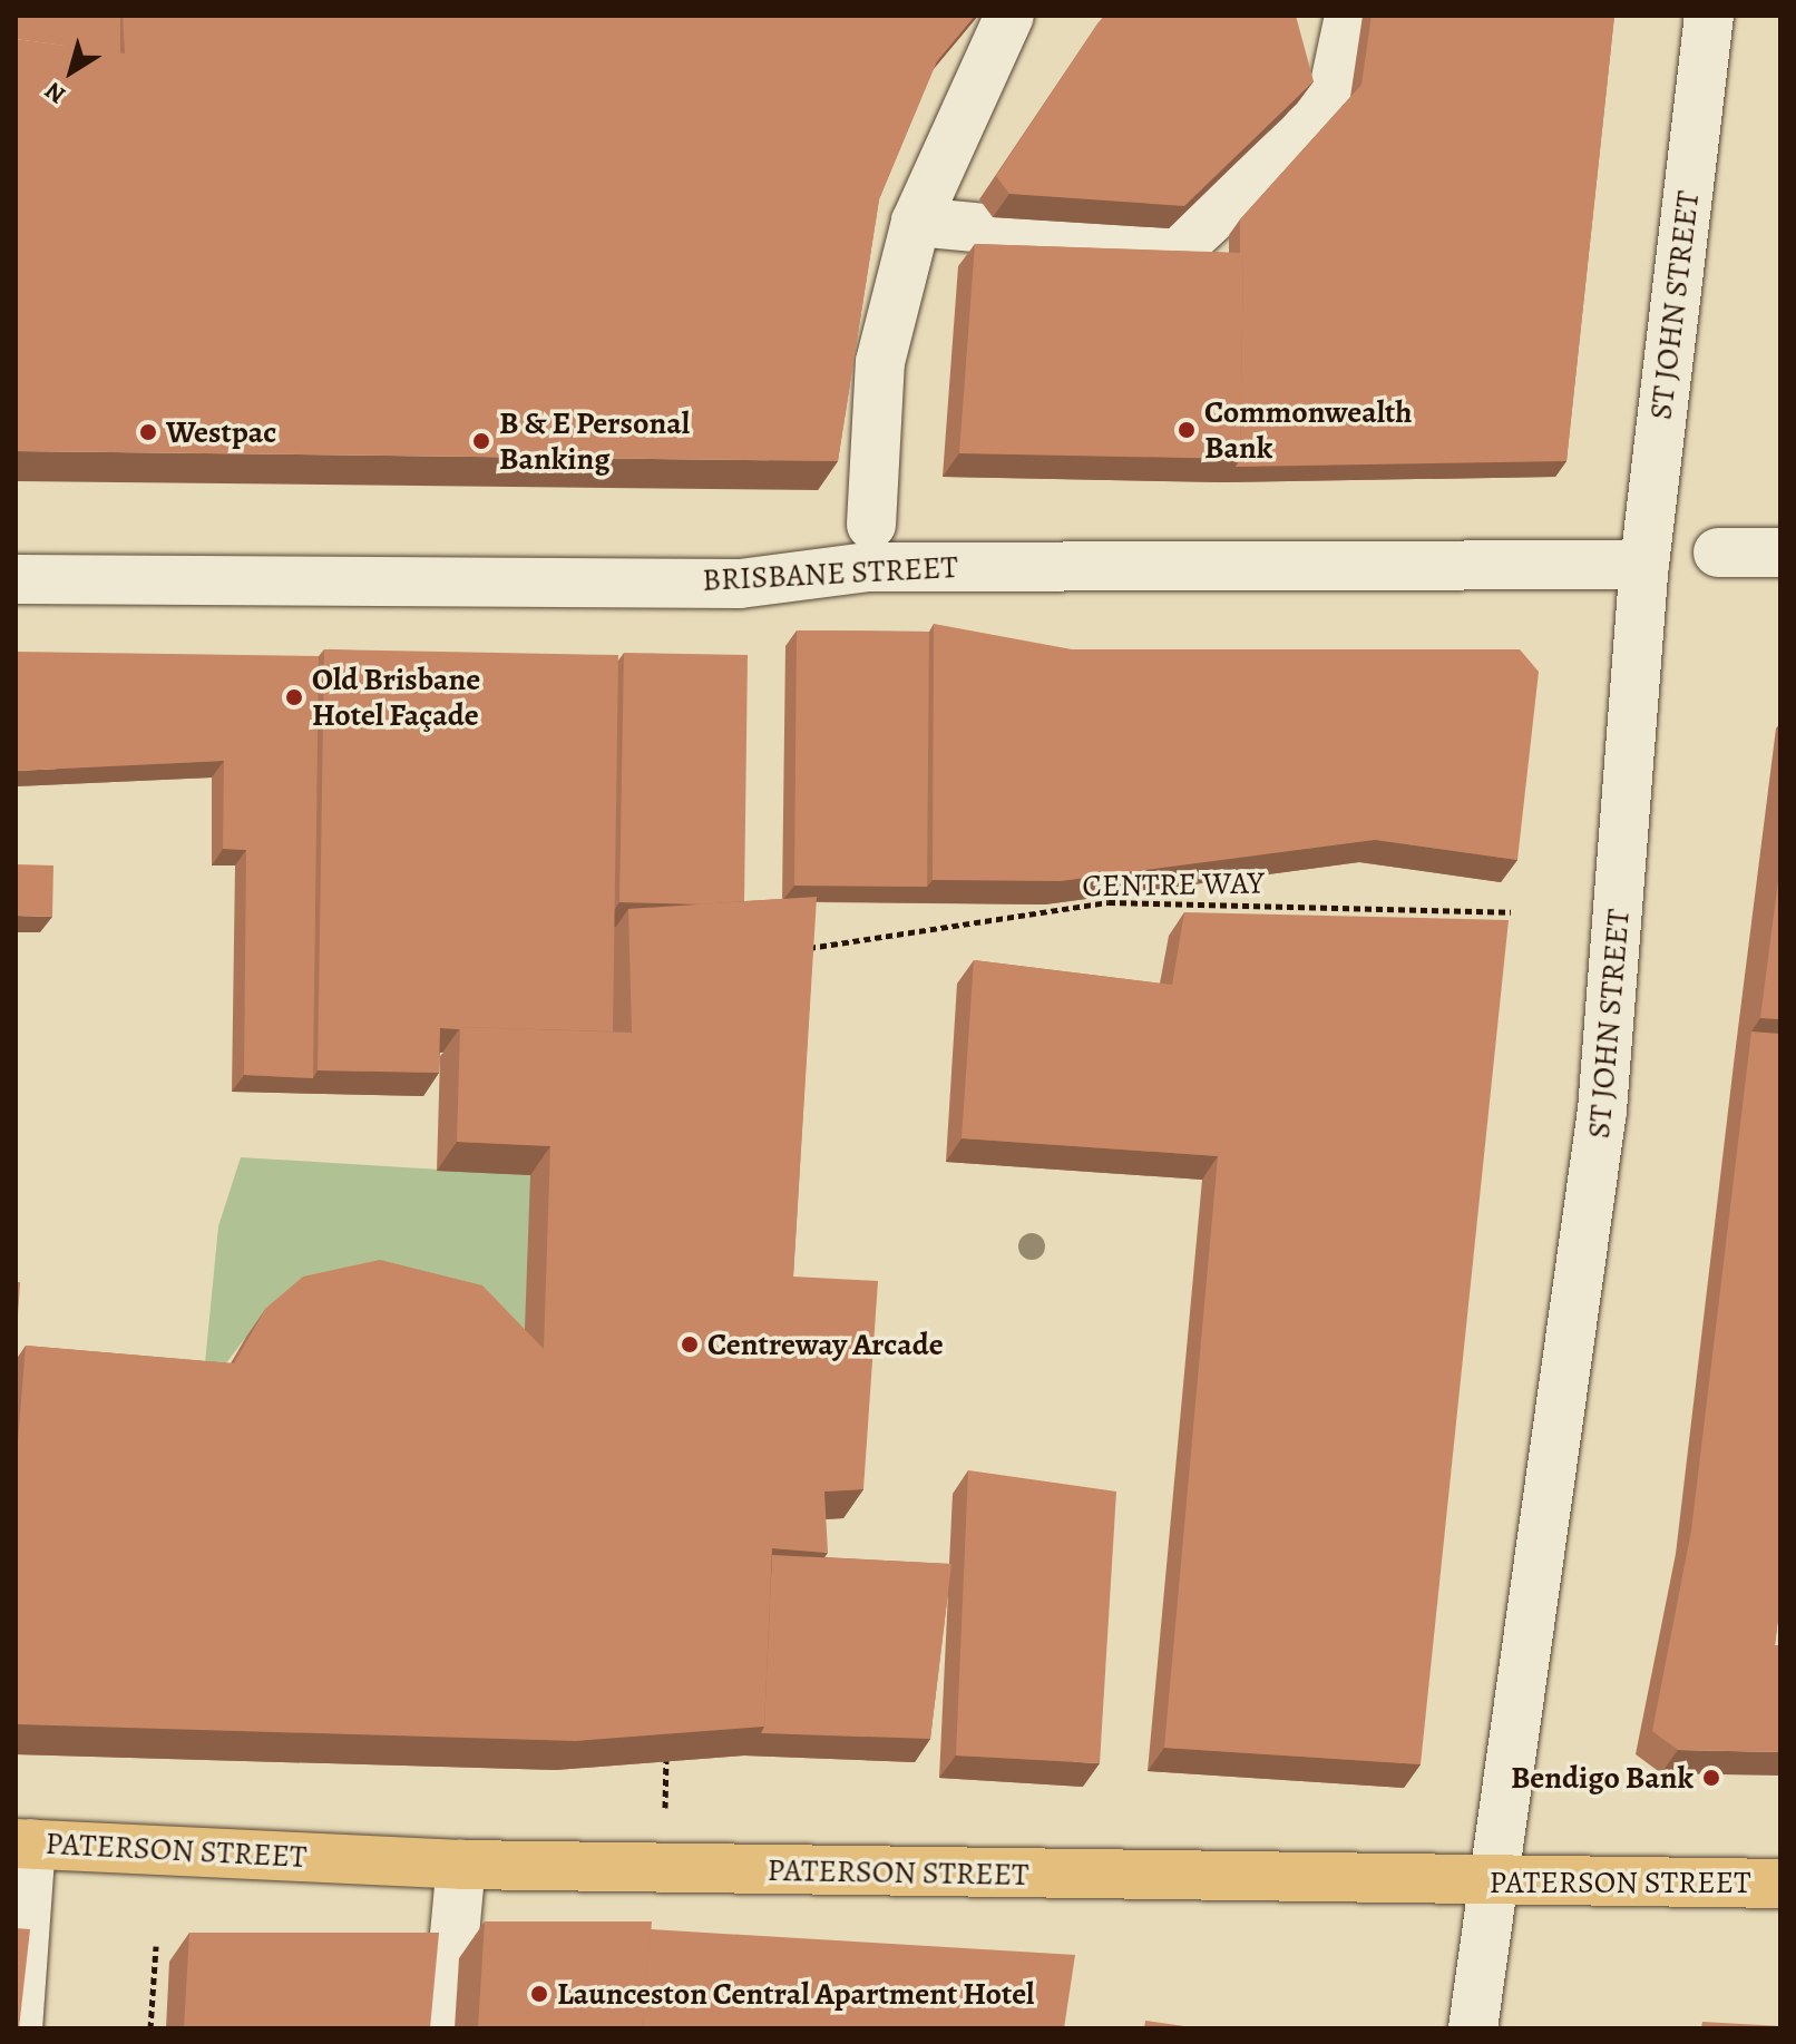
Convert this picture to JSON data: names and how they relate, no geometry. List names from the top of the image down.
{
  "streets": {
    "highway": ["PATERSON STREET"],
    "street": ["ST JOHN STREET", "BRISBANE STREET"],
    "path": ["CENTRE WAY"]
  },
  "crossings": [
    ["ST JOHN STREET", "BRISBANE STREET"],
    ["ST JOHN STREET", "PATERSON STREET"]
  ],
  "places": [
    "Commonwealth Bank",
    "Westpac",
    "B & E Personal Banking",
    "Old Brisbane Hotel Façade",
    "Centreway Arcade",
    "Bendigo Bank",
    "Launceston Central Apartment Hotel"
  ],
  "north": "bottom left"
}
